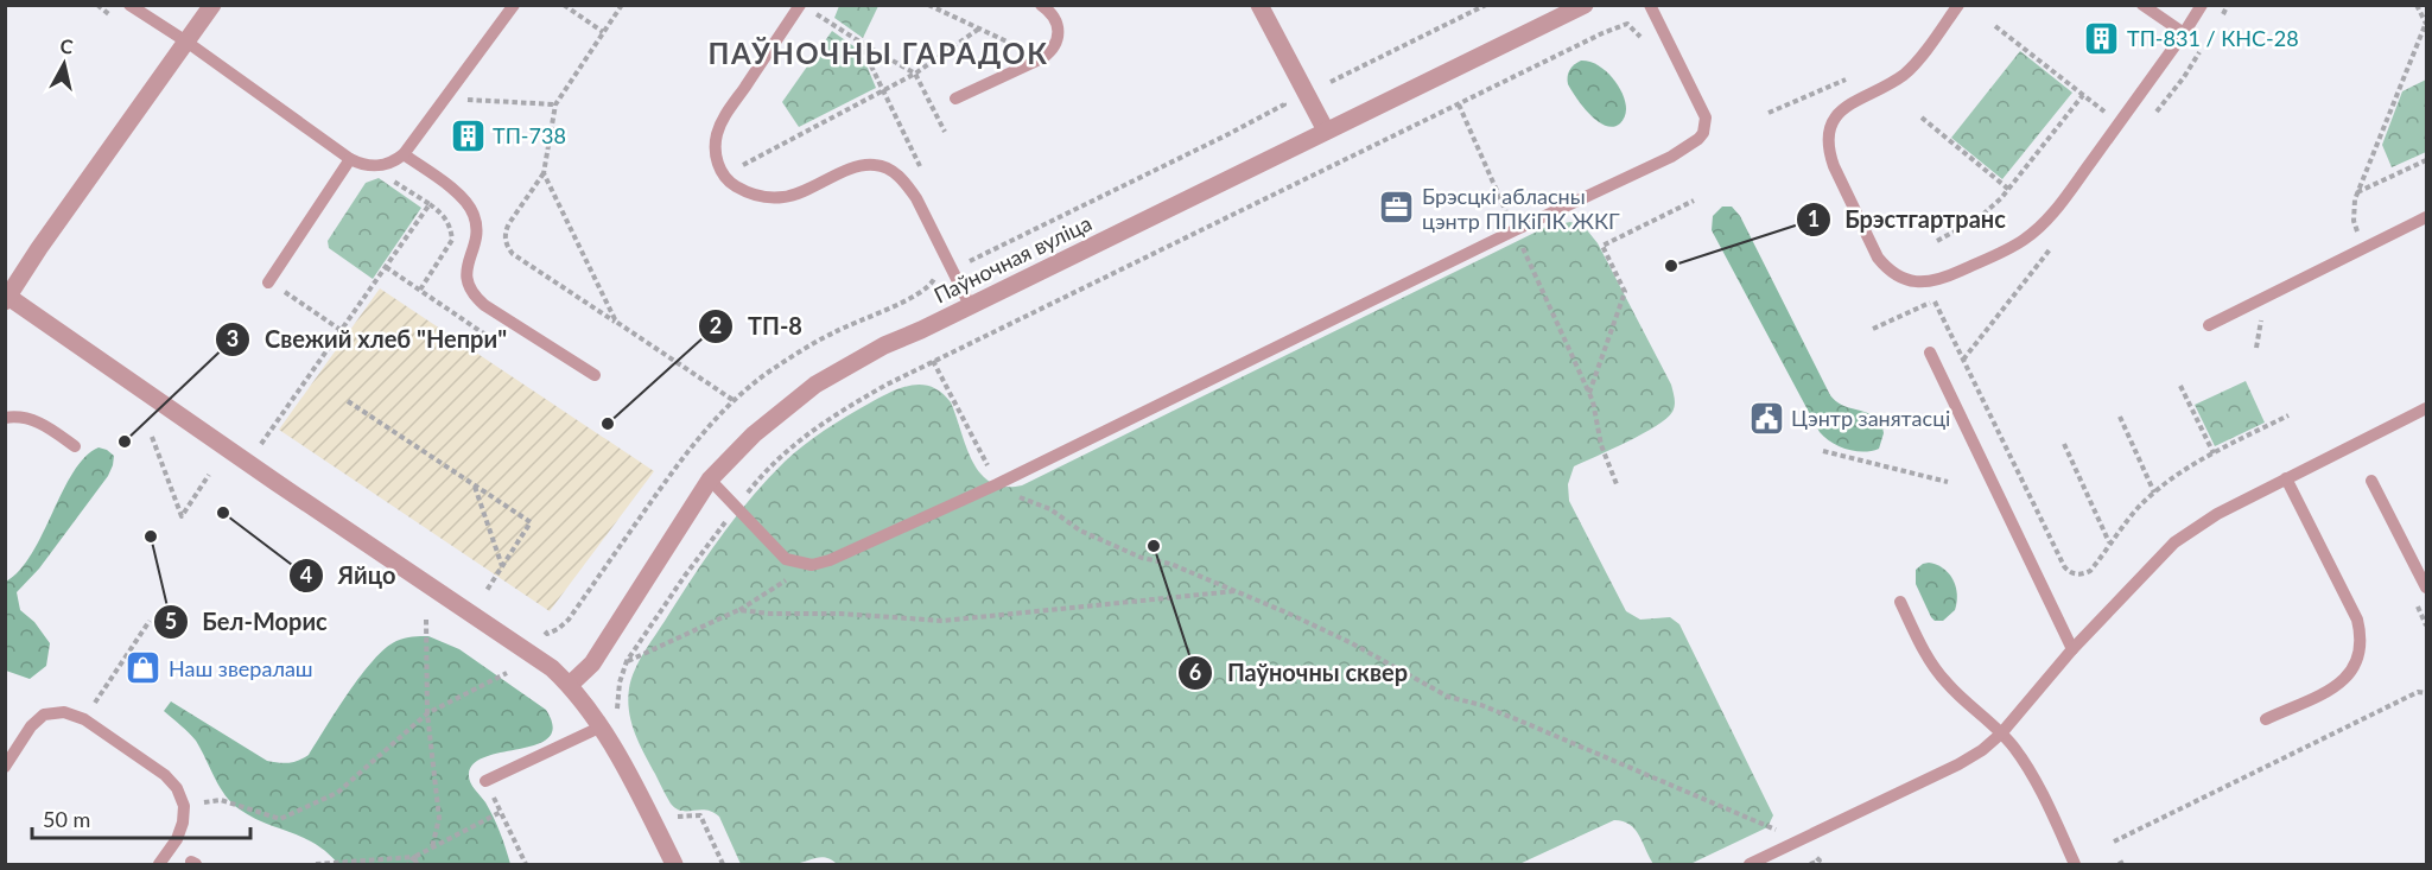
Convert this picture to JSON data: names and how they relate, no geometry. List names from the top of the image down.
{
  "streets": {
    "street": ["Паўночная вуліца"]
  },
  "districts": ["ПАЎНОЧНЫ ГАРАДОК"],
  "places": {
    "building": ["ТП-831 / КНС-28", "ТП-738"],
    "office": ["Брэсцкі абласны цэнтр ППКіПК ЖКГ"],
    "other": [
      "Брэстгартранс",
      "ТП-8",
      "Свежий хлеб \"Непри\"",
      "Яйцо",
      "Бел-Морис",
      "Паўночны сквер"
    ],
    "public building": ["Цэнтр занятасці"],
    "shop": ["Наш звералаш"]
  },
  "scale_bar": "50 m",
  "north": "top"
}
